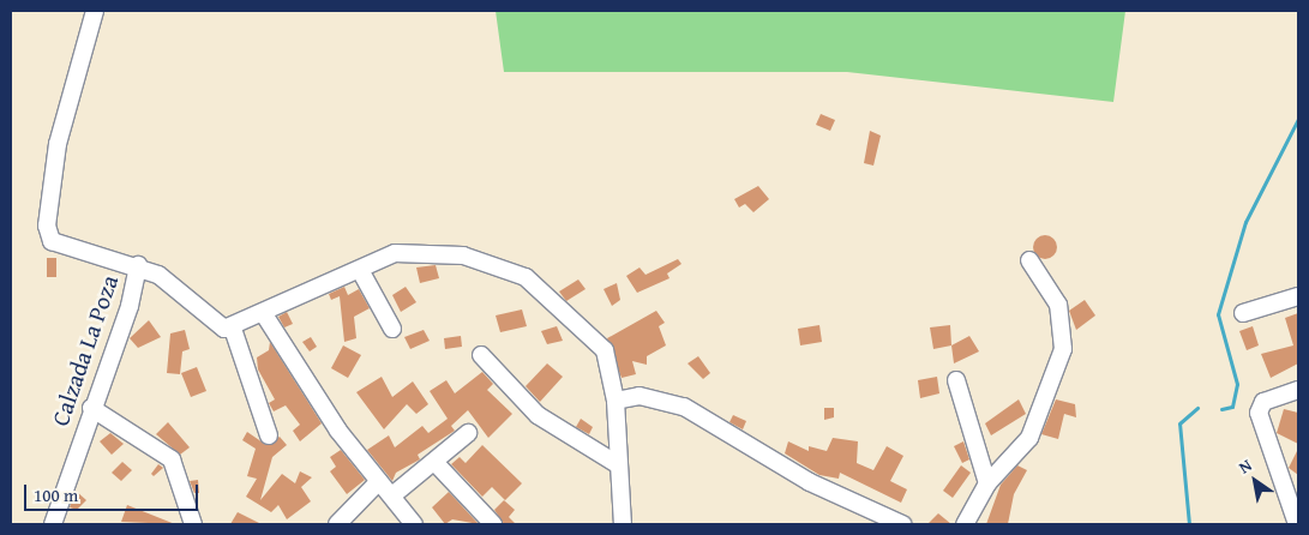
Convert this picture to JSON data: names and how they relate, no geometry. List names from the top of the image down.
{
  "streets": {
    "street": ["Calzada La Poza"]
  },
  "scale_bar": "100 m",
  "north": "top left"
}
